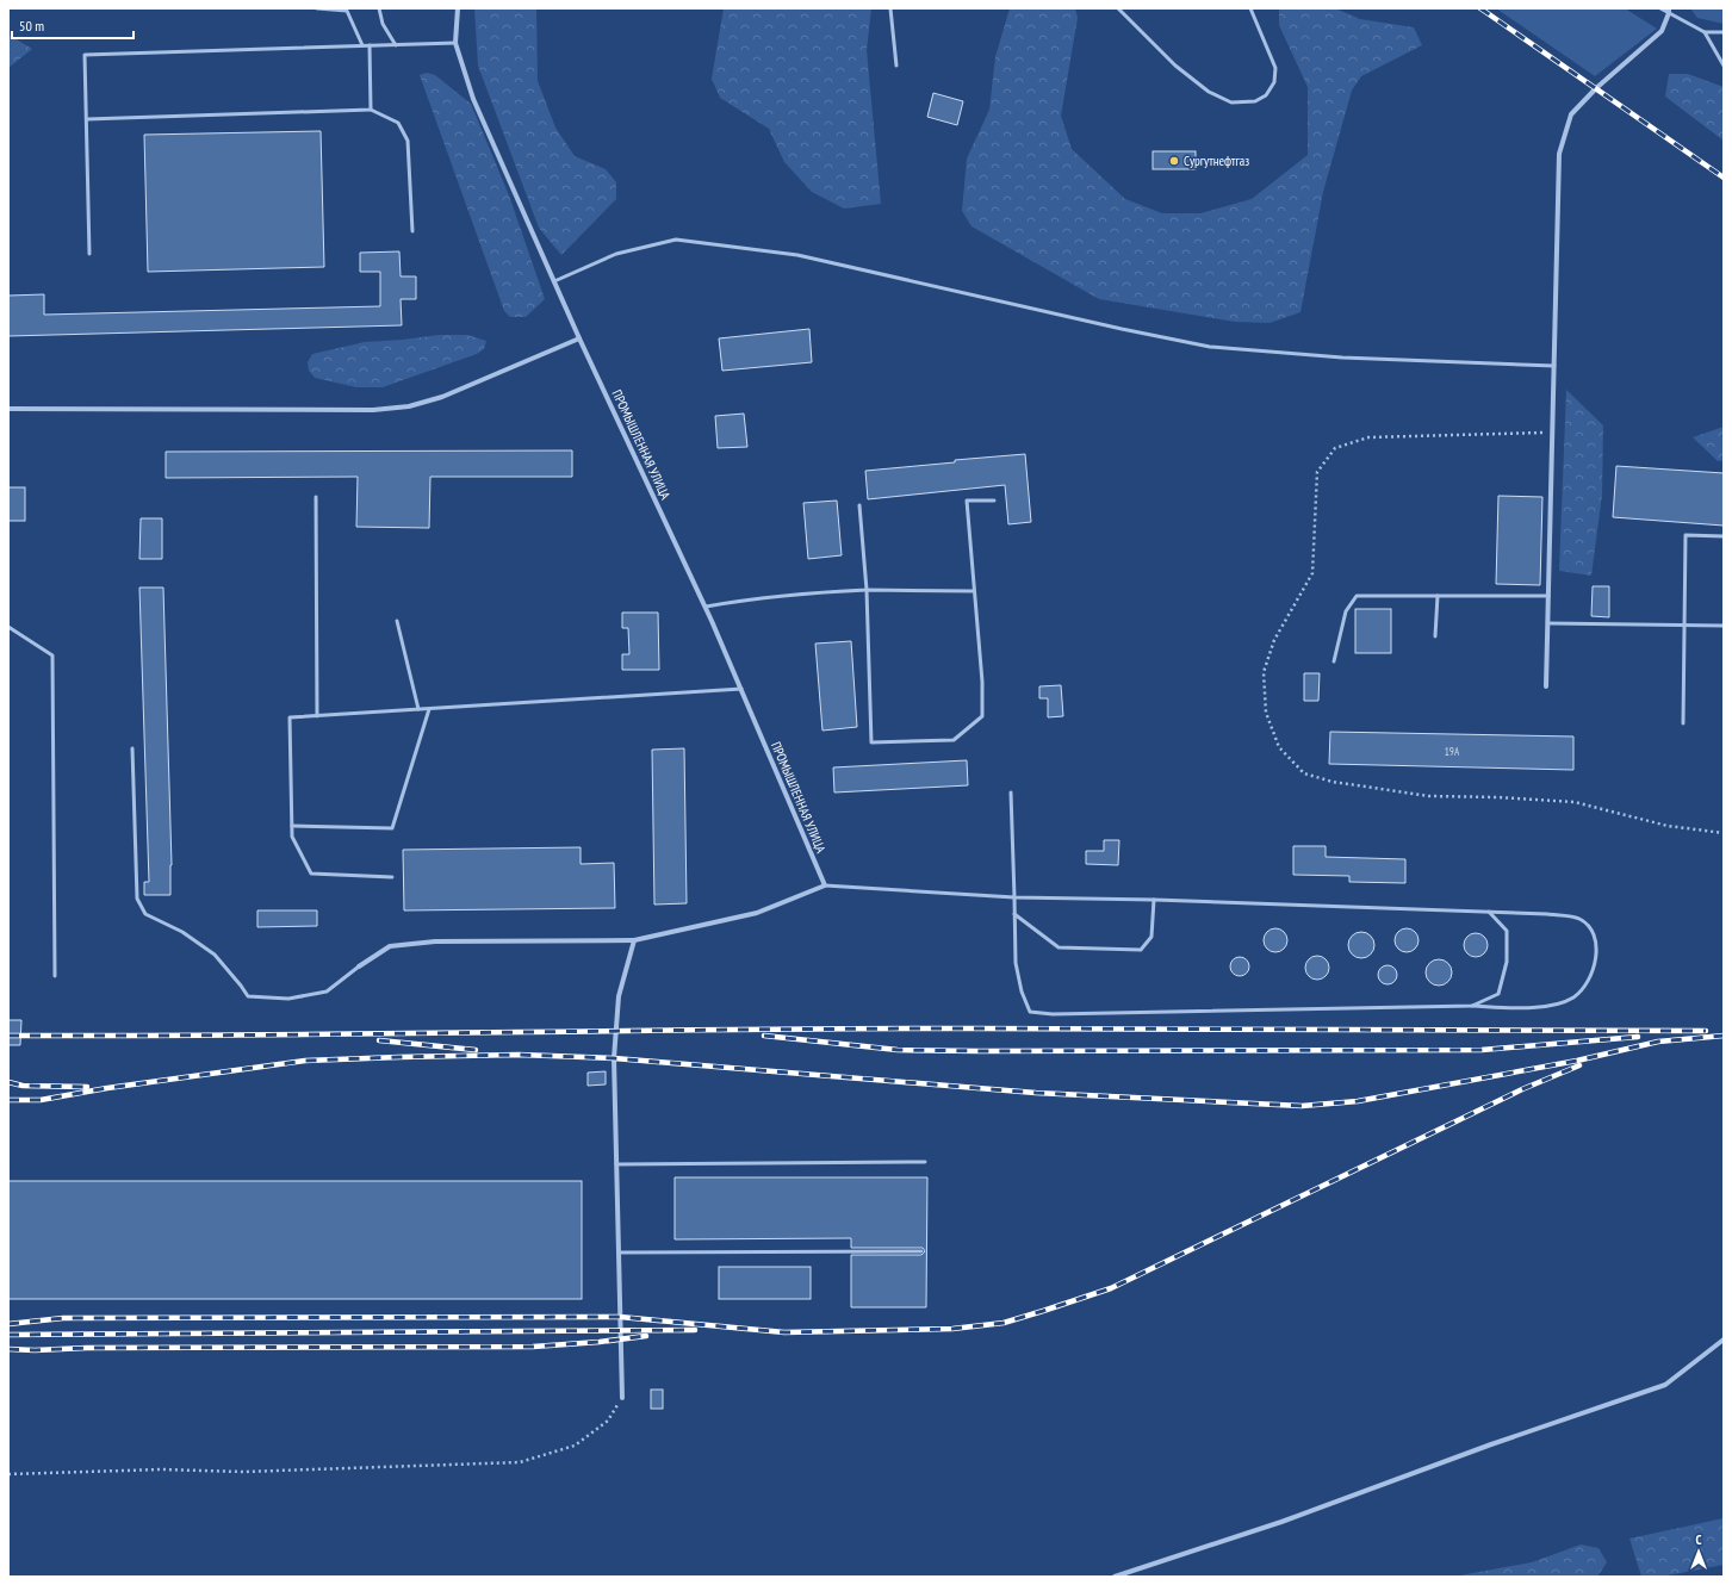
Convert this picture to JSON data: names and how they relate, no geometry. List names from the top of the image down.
{
  "streets": {
    "street": ["ПРОМЫШЛЕННАЯ УЛИЦА"]
  },
  "places": ["Сургутнефтгаз"],
  "house_numbers": ["19А"],
  "scale_bar": "50 m",
  "north": "top"
}
